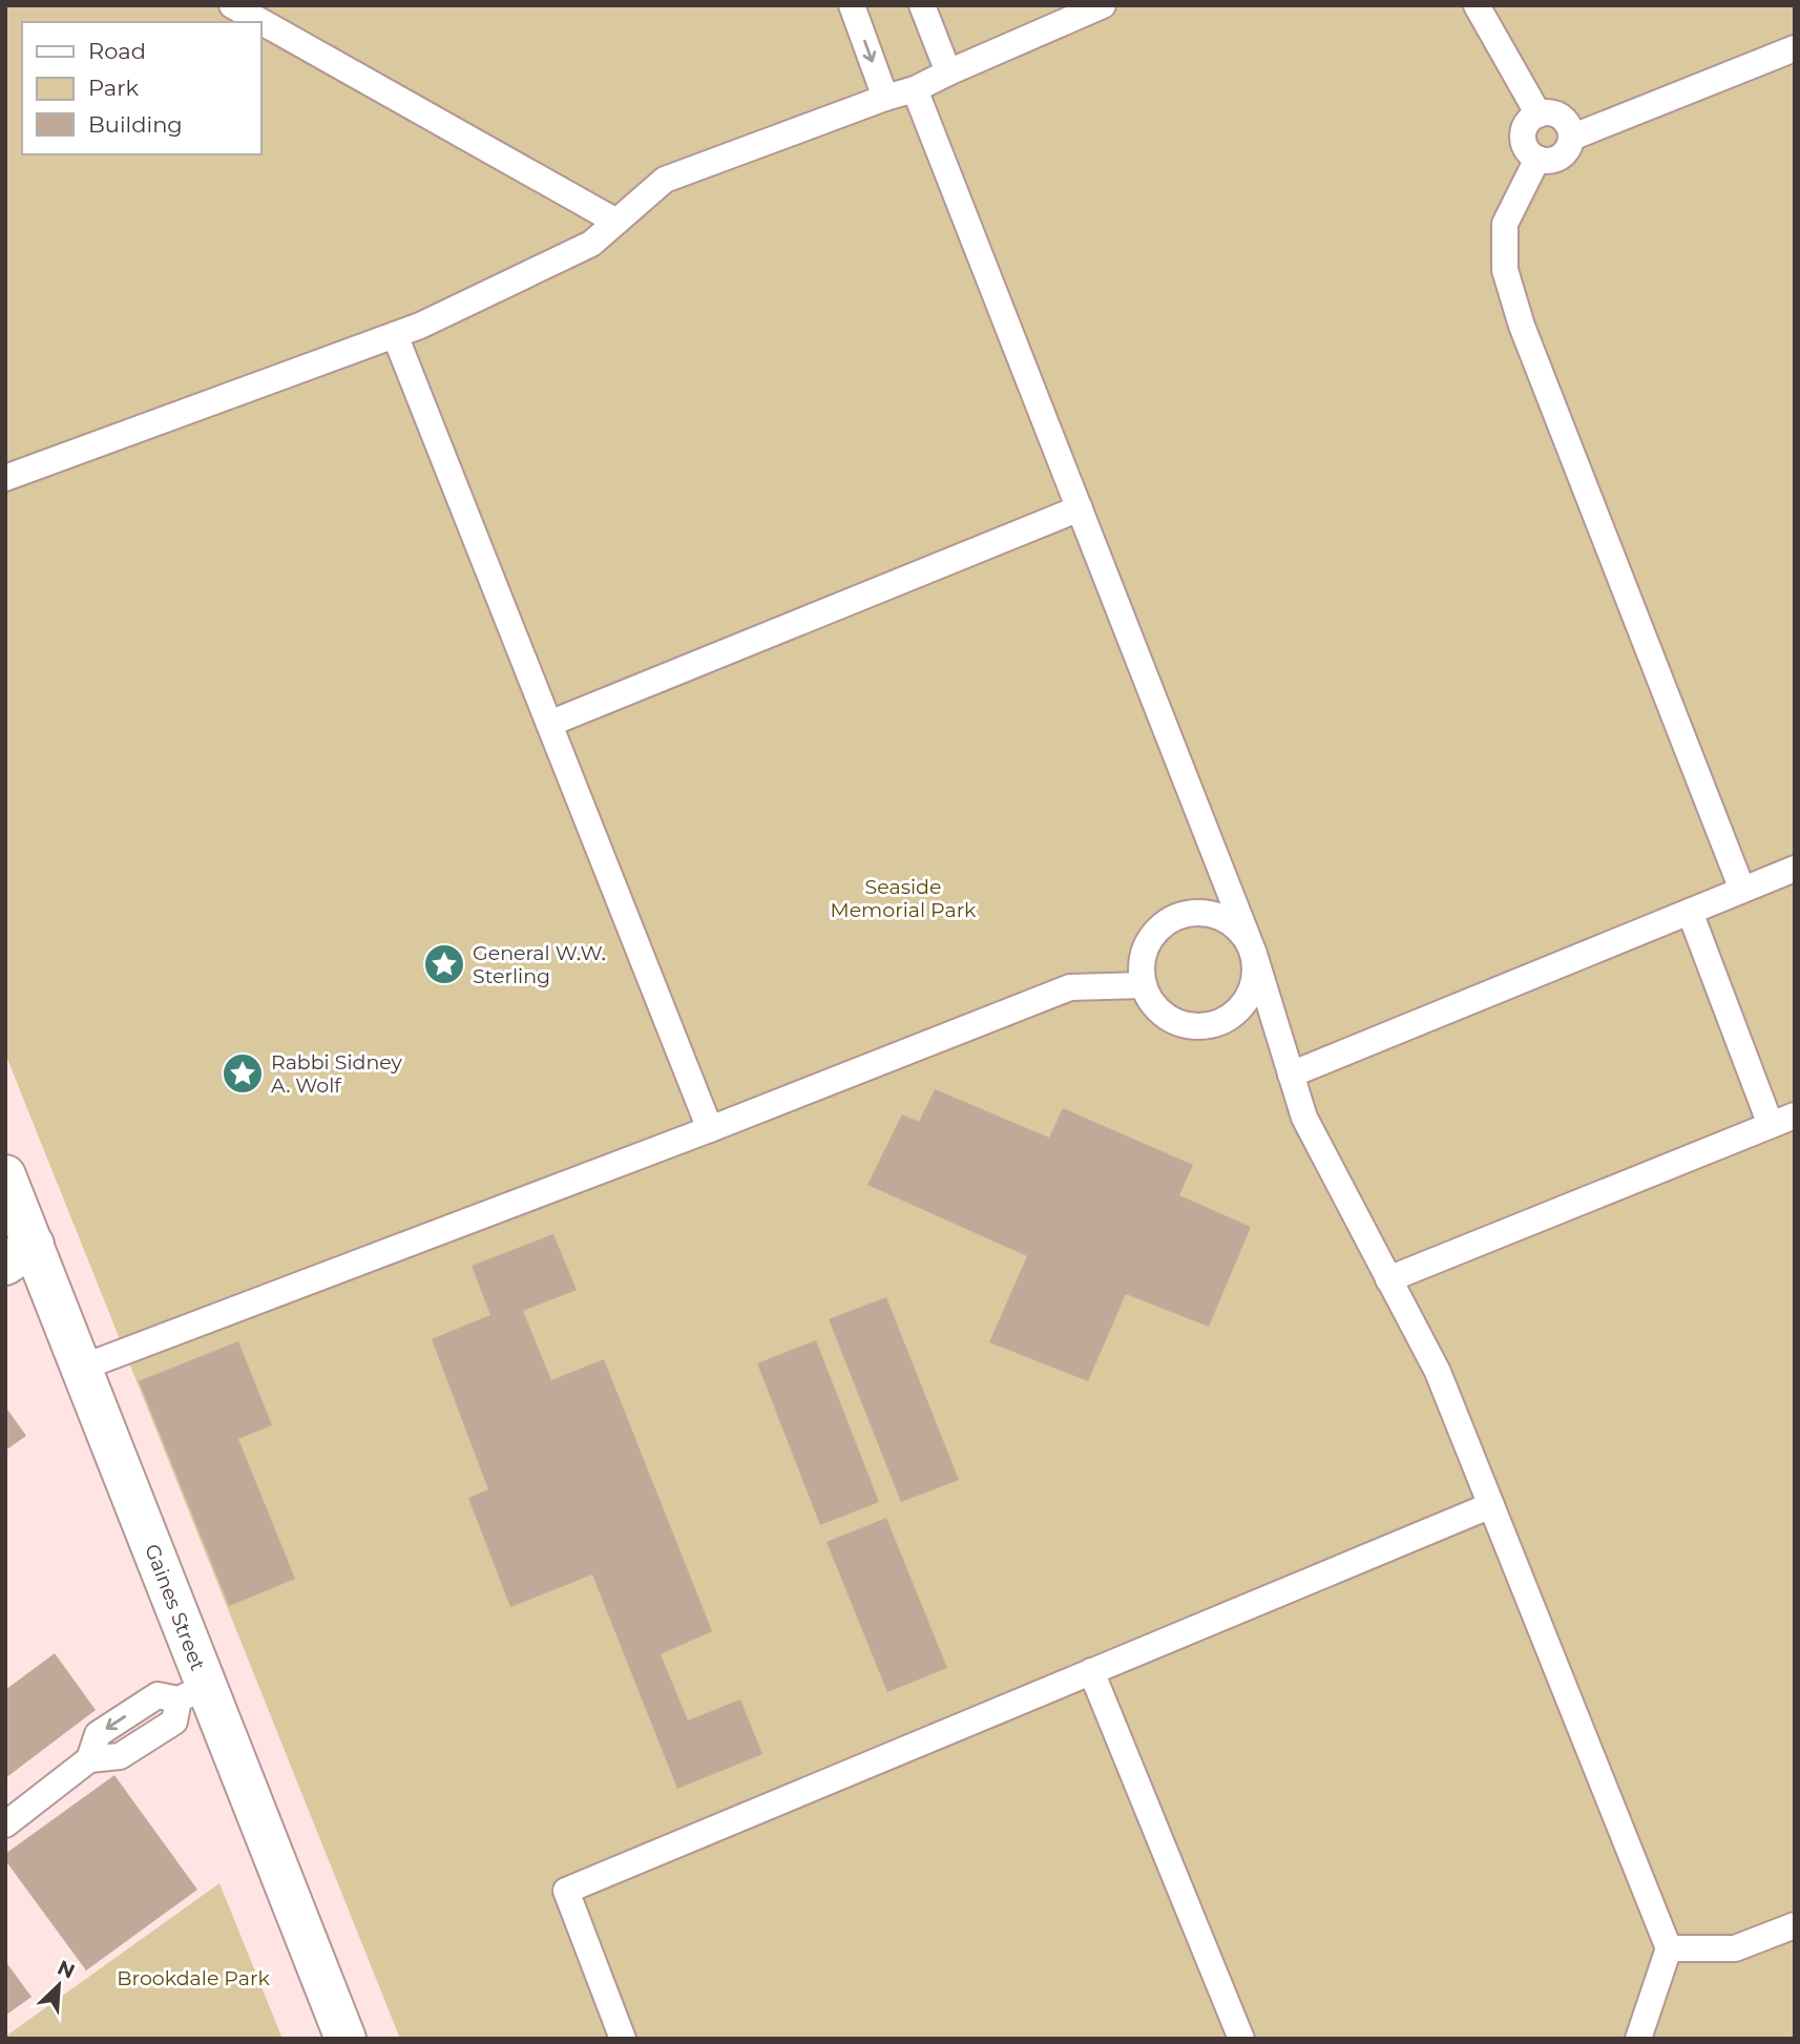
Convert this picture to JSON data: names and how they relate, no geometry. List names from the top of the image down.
{
  "streets": {
    "street": ["Gaines Street"]
  },
  "parks": ["Seaside Memorial Park", "Brookdale Park"],
  "places": {
    "place": ["General W.W. Sterling", "Rabbi Sidney A. Wolf"]
  },
  "legend": ["Road", "Park", "Building"],
  "north": "top right"
}
